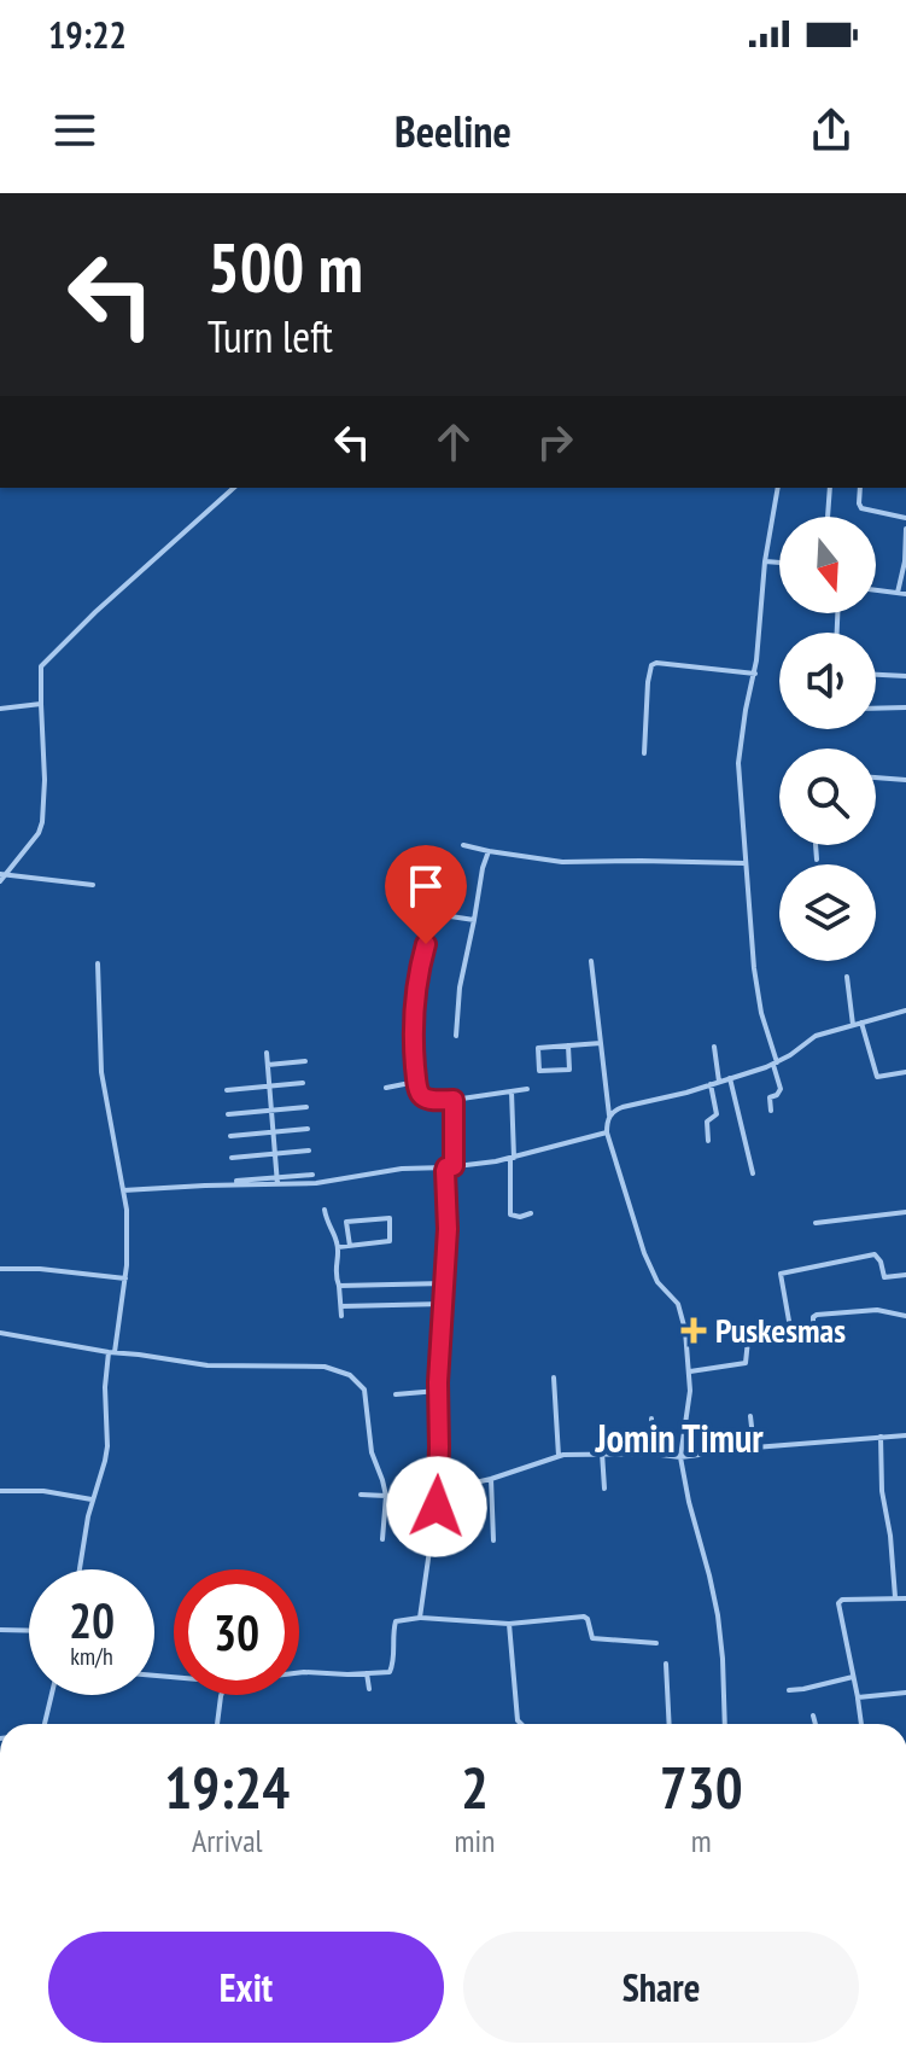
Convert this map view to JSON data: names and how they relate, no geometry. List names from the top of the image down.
{
  "districts": ["Jomin Timur"],
  "places": {
    "health": ["Puskesmas"]
  },
  "north": "bottom",
  "page": {
    "status": "19:22",
    "header": "Beeline",
    "turn": ["500 m", "Turn left"],
    "speed": "20 km/h",
    "limit": "30",
    "eta": [
      "19:24",
      "Arrival",
      "2",
      "min",
      "730",
      "m"
    ],
    "buttons": ["Exit", "Share"]
  }
}
